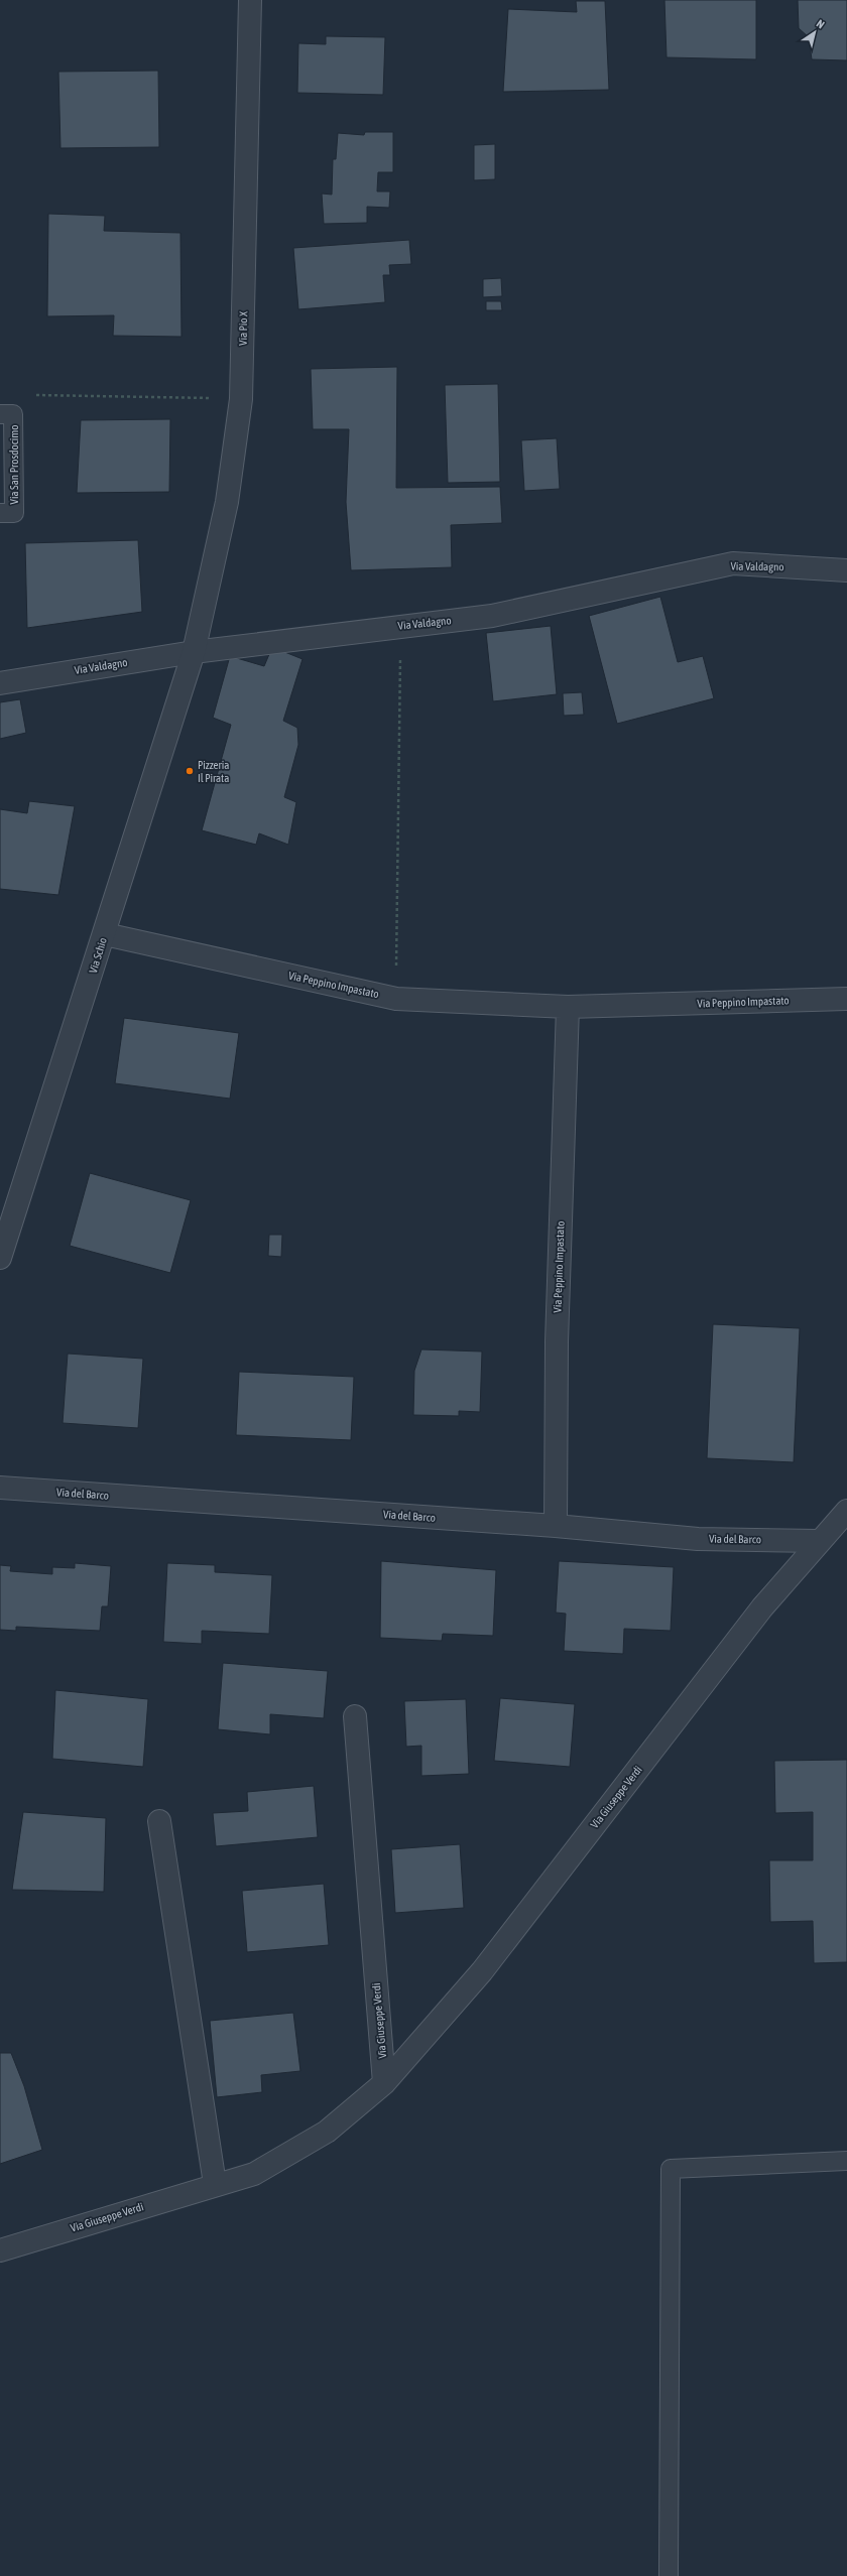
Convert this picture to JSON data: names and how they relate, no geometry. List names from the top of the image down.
{
  "streets": {
    "street": [
      "Via Pio X",
      "Via Valdagno",
      "Via Schio",
      "Via Peppino Impastato",
      "Via del Barco",
      "Via Giuseppe Verdi"
    ],
    "lane": ["Via San Prosdocimo"]
  },
  "crossings": [
    ["Via Pio X", "Via Valdagno"],
    ["Via Pio X", "Via Schio"],
    ["Via Valdagno", "Via Schio"],
    ["Via Schio", "Via Peppino Impastato"],
    ["Via Peppino Impastato", "Via del Barco"],
    ["Via del Barco", "Via Giuseppe Verdi"]
  ],
  "places": ["Pizzeria Il Pirata"],
  "north": "top right"
}
